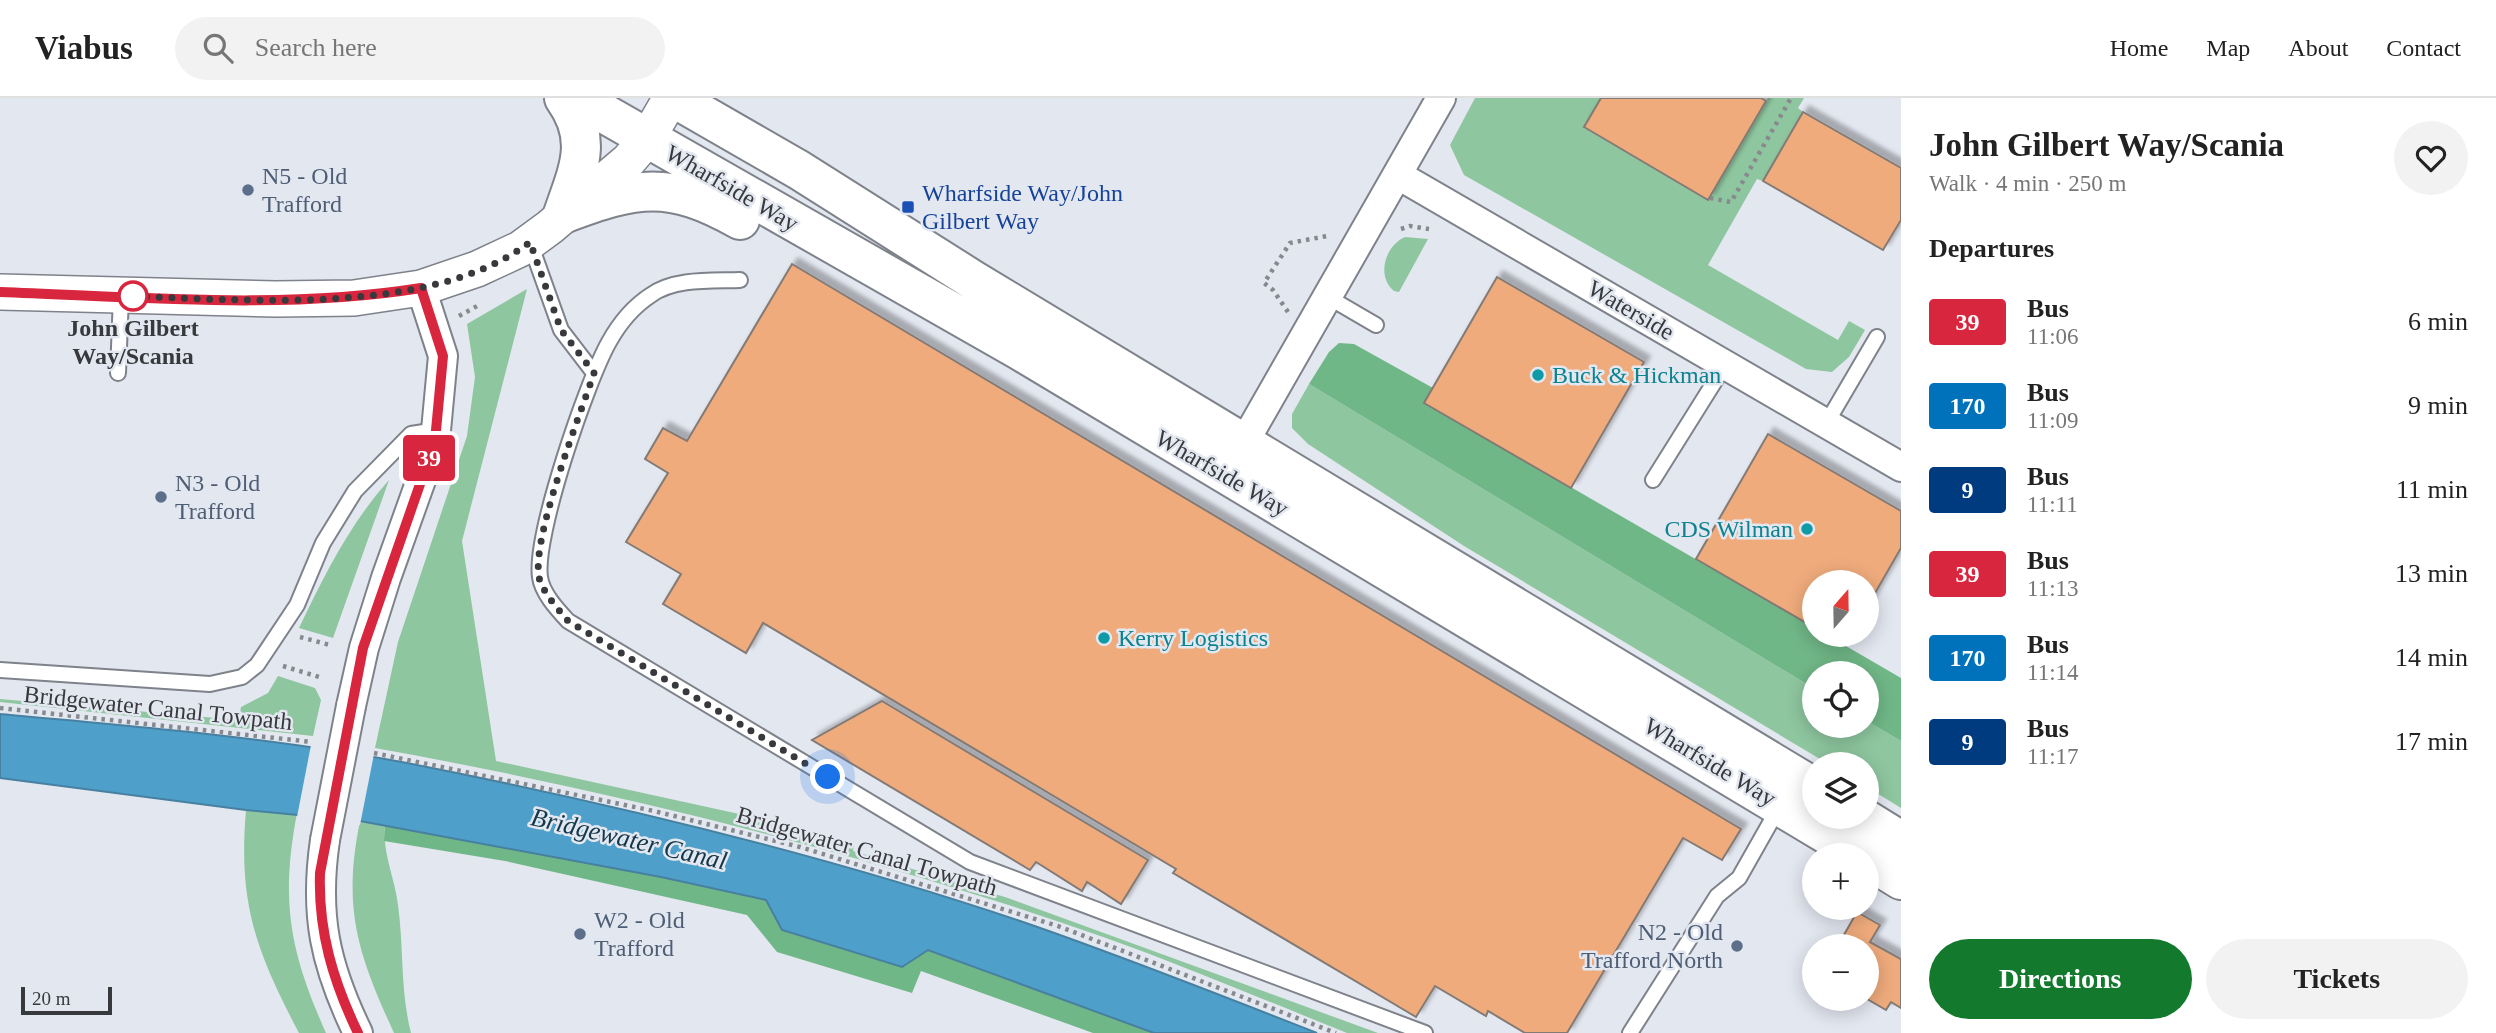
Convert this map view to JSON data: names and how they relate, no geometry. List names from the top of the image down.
{
  "streets": {
    "highway": ["Wharfside Way"],
    "street": ["Waterside"],
    "path": ["Bridgewater Canal Towpath"]
  },
  "water": ["Bridgewater Canal"],
  "places": {
    "other": [
      "N5 - Old Trafford",
      "John Gilbert Way/Scania",
      "Buck & Hickman",
      "N3 - Old Trafford",
      "CDS Wilman",
      "Kerry Logistics",
      "W2 - Old Trafford",
      "N2 - Old Trafford North"
    ],
    "transit": ["Wharfside Way/John Gilbert Way"]
  },
  "lines": ["bus line 39"],
  "scale_bar": "20 m",
  "north": "top",
  "page": {
    "header": "Viabus",
    "search": "Search here",
    "nav": [
      "Home",
      "Map",
      "About",
      "Contact"
    ],
    "on_map": "39",
    "heading": [
      ["John Gilbert Way/Scania", "Walk · 4 min · 250 m"],
      "Departures"
    ],
    "list": [
      {
        "mark": "39",
        "name": "Bus",
        "note": "11:06",
        "value": "6 min"
      },
      {
        "mark": "170",
        "name": "Bus",
        "note": "11:09",
        "value": "9 min"
      },
      {
        "mark": "9",
        "name": "Bus",
        "note": "11:11",
        "value": "11 min"
      },
      {
        "mark": "39",
        "name": "Bus",
        "note": "11:13",
        "value": "13 min"
      },
      {
        "mark": "170",
        "name": "Bus",
        "note": "11:14",
        "value": "14 min"
      },
      {
        "mark": "9",
        "name": "Bus",
        "note": "11:17",
        "value": "17 min"
      }
    ],
    "map_buttons": ["+", "−"],
    "buttons": ["Directions", "Tickets"],
    "scale": "20 m"
  }
}
